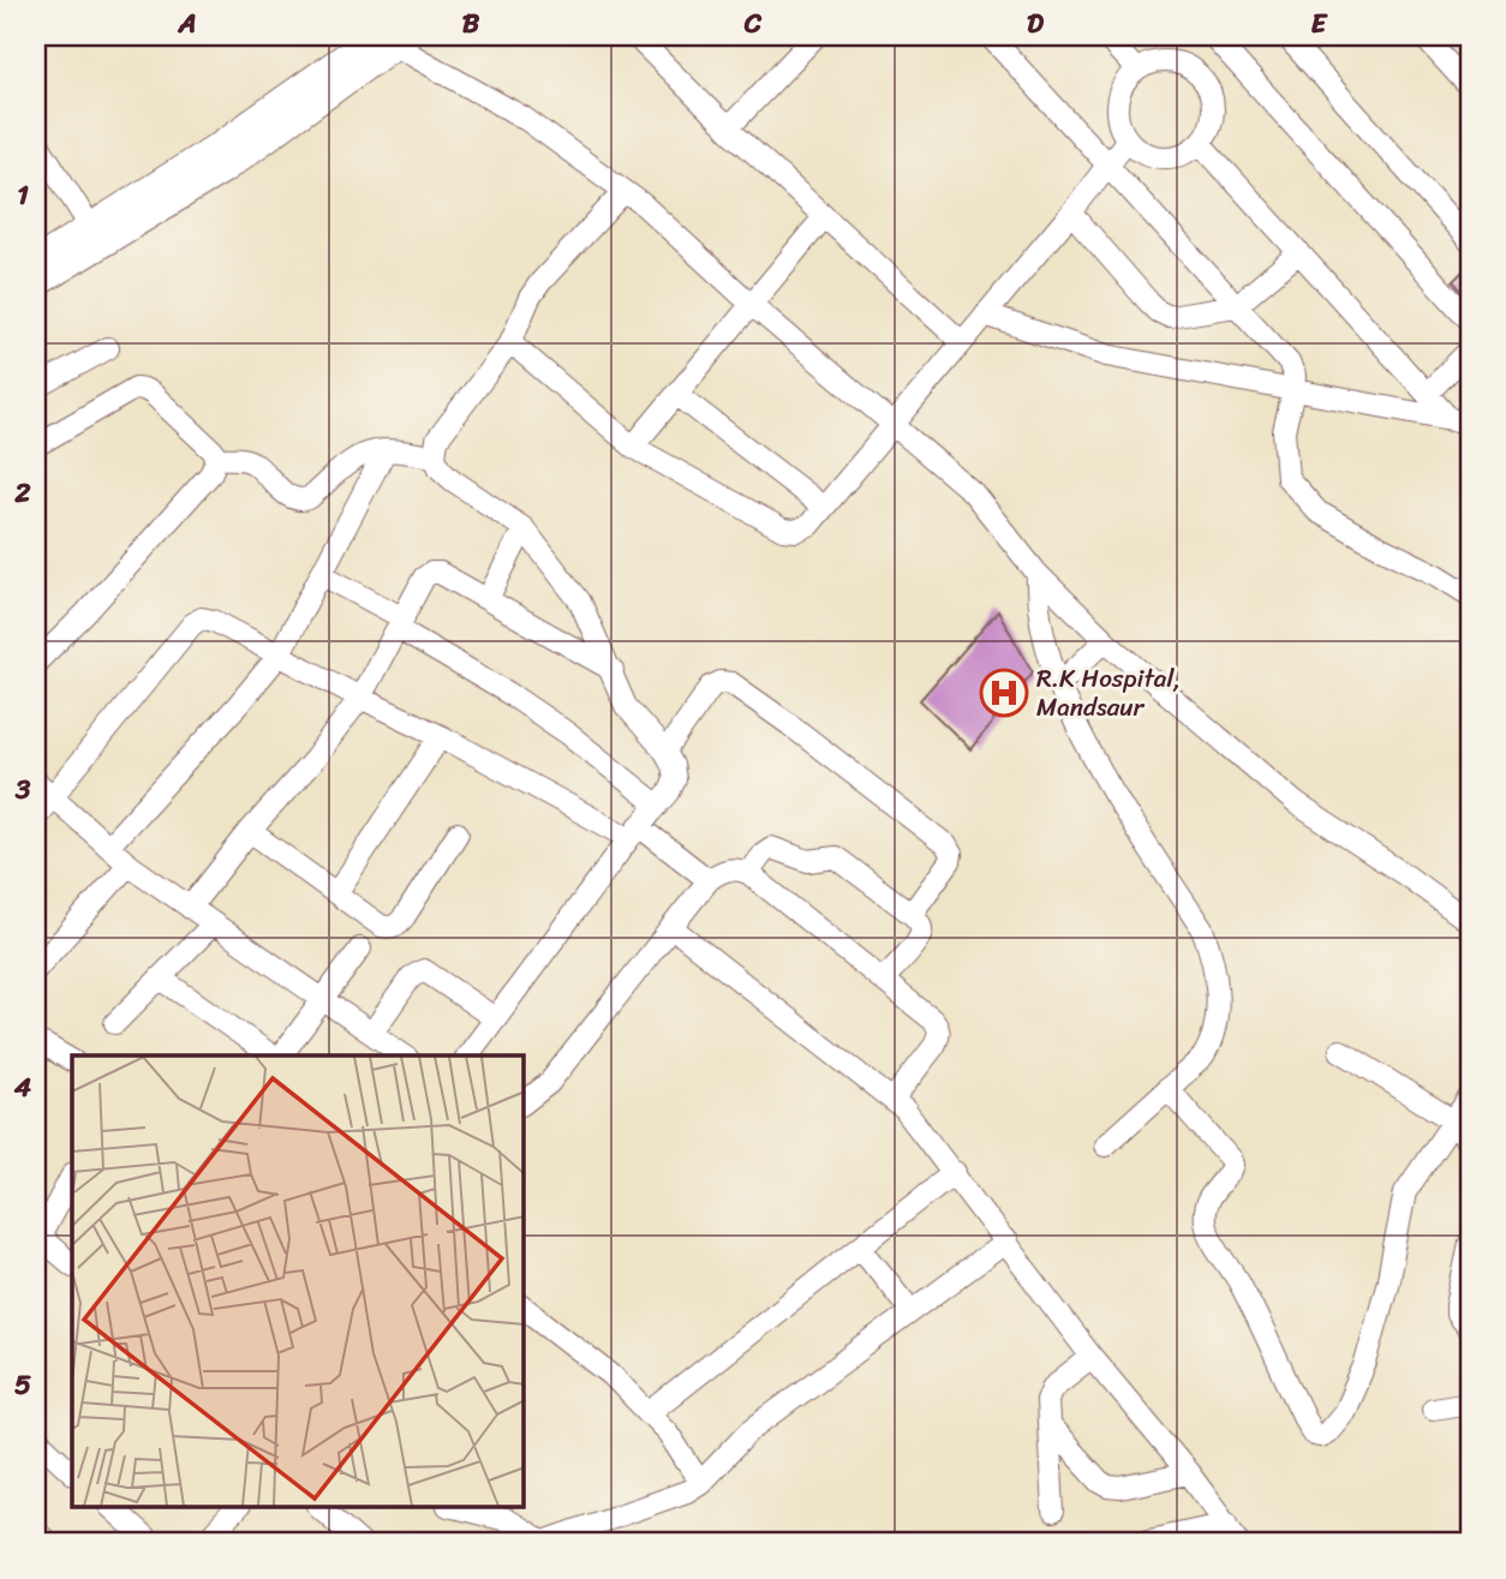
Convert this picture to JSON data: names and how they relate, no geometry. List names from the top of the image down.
{
  "places": {
    "hospital": ["R.K Hospital, Mandsaur"]
  },
  "grid": {
    "columns": [
      "A",
      "B",
      "C",
      "D",
      "E"
    ],
    "rows": [
      "1",
      "2",
      "3",
      "4",
      "5"
    ]
  }
}
